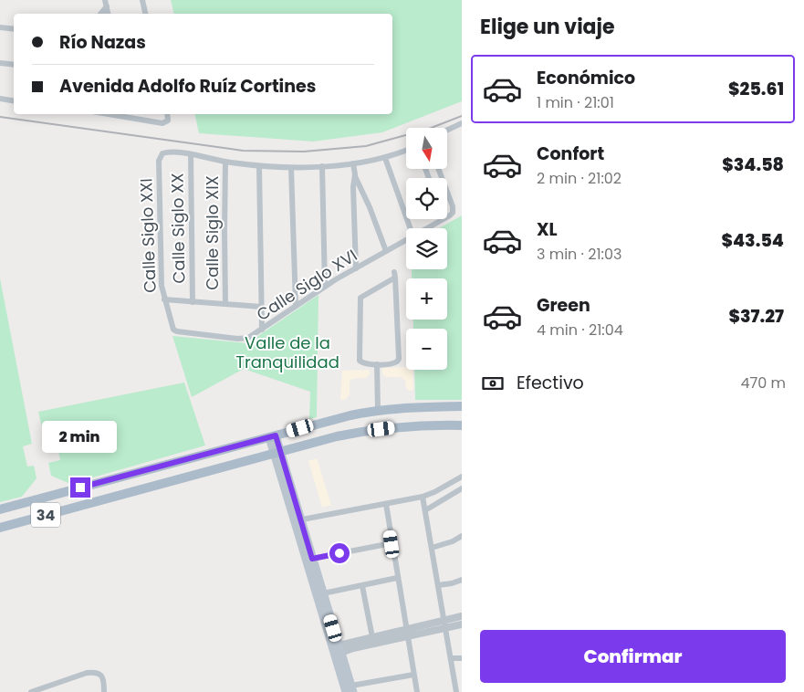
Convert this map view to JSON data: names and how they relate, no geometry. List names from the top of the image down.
{
  "streets": {
    "main road": ["34"],
    "street": [
      "Calle Siglo XX",
      "Calle Siglo XIX",
      "Calle Siglo XXI",
      "Calle Siglo XVI"
    ]
  },
  "crossings": [
    ["Calle Siglo XX", "Calle Siglo XXI"],
    ["Calle Siglo XXI", "Calle Siglo XVI"]
  ],
  "parks": ["Valle de la Tranquilidad"],
  "north": "bottom",
  "page": {
    "heading": "Elige un viaje",
    "banner": ["Río Nazas", "Avenida Adolfo Ruíz Cortines"],
    "list": [
      {
        "name": "Económico",
        "note": "1 min · 21:01",
        "value": "$25.61"
      },
      {
        "name": "Confort",
        "note": "2 min · 21:02",
        "value": "$34.58"
      },
      {
        "name": "XL",
        "note": "3 min · 21:03",
        "value": "$43.54"
      },
      {
        "name": "Green",
        "note": "4 min · 21:04",
        "value": "$37.27"
      }
    ],
    "map_buttons": ["+", "−"],
    "pay": ["Efectivo", "470 m"],
    "bubble": "2 min",
    "buttons": "Confirmar"
  }
}
